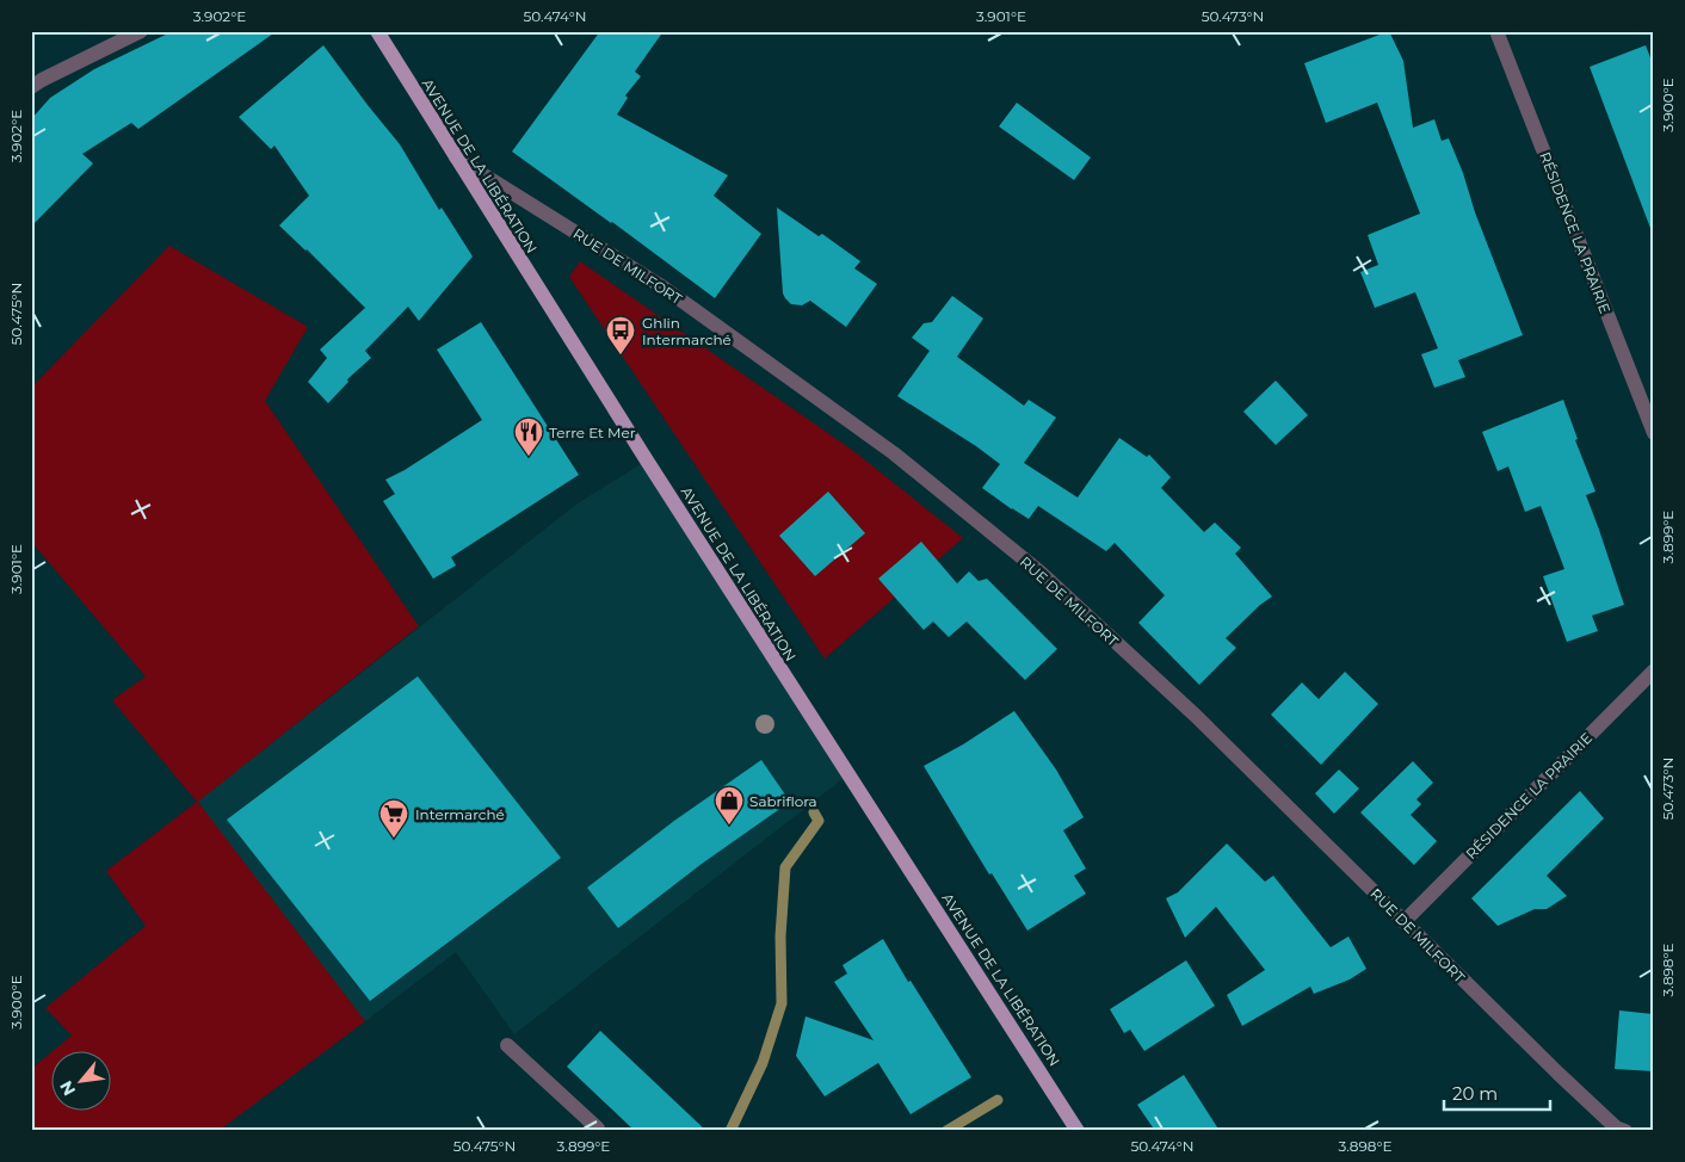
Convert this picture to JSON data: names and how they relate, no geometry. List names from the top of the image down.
{
  "streets": {
    "main road": ["AVENUE DE LA LIBÉRATION"],
    "street": ["RÉSIDENCE LA PRAIRIE", "RUE DE MILFORT"]
  },
  "crossings": [
    ["AVENUE DE LA LIBÉRATION", "RUE DE MILFORT"],
    ["RÉSIDENCE LA PRAIRIE", "RUE DE MILFORT"]
  ],
  "places": {
    "bus stop": ["Ghlin Intermarché"],
    "restaurant": ["Terre Et Mer"],
    "shop": ["Sabriflora"],
    "supermarket": ["Intermarché"]
  },
  "scale_bar": "20 m",
  "north": "bottom left",
  "coordinates": [
    "3.902°E",
    "50.474°N",
    "3.901°E",
    "50.473°N",
    "3.900°E",
    "50.475°N",
    "3.899°E",
    "3.898°E"
  ]
}
